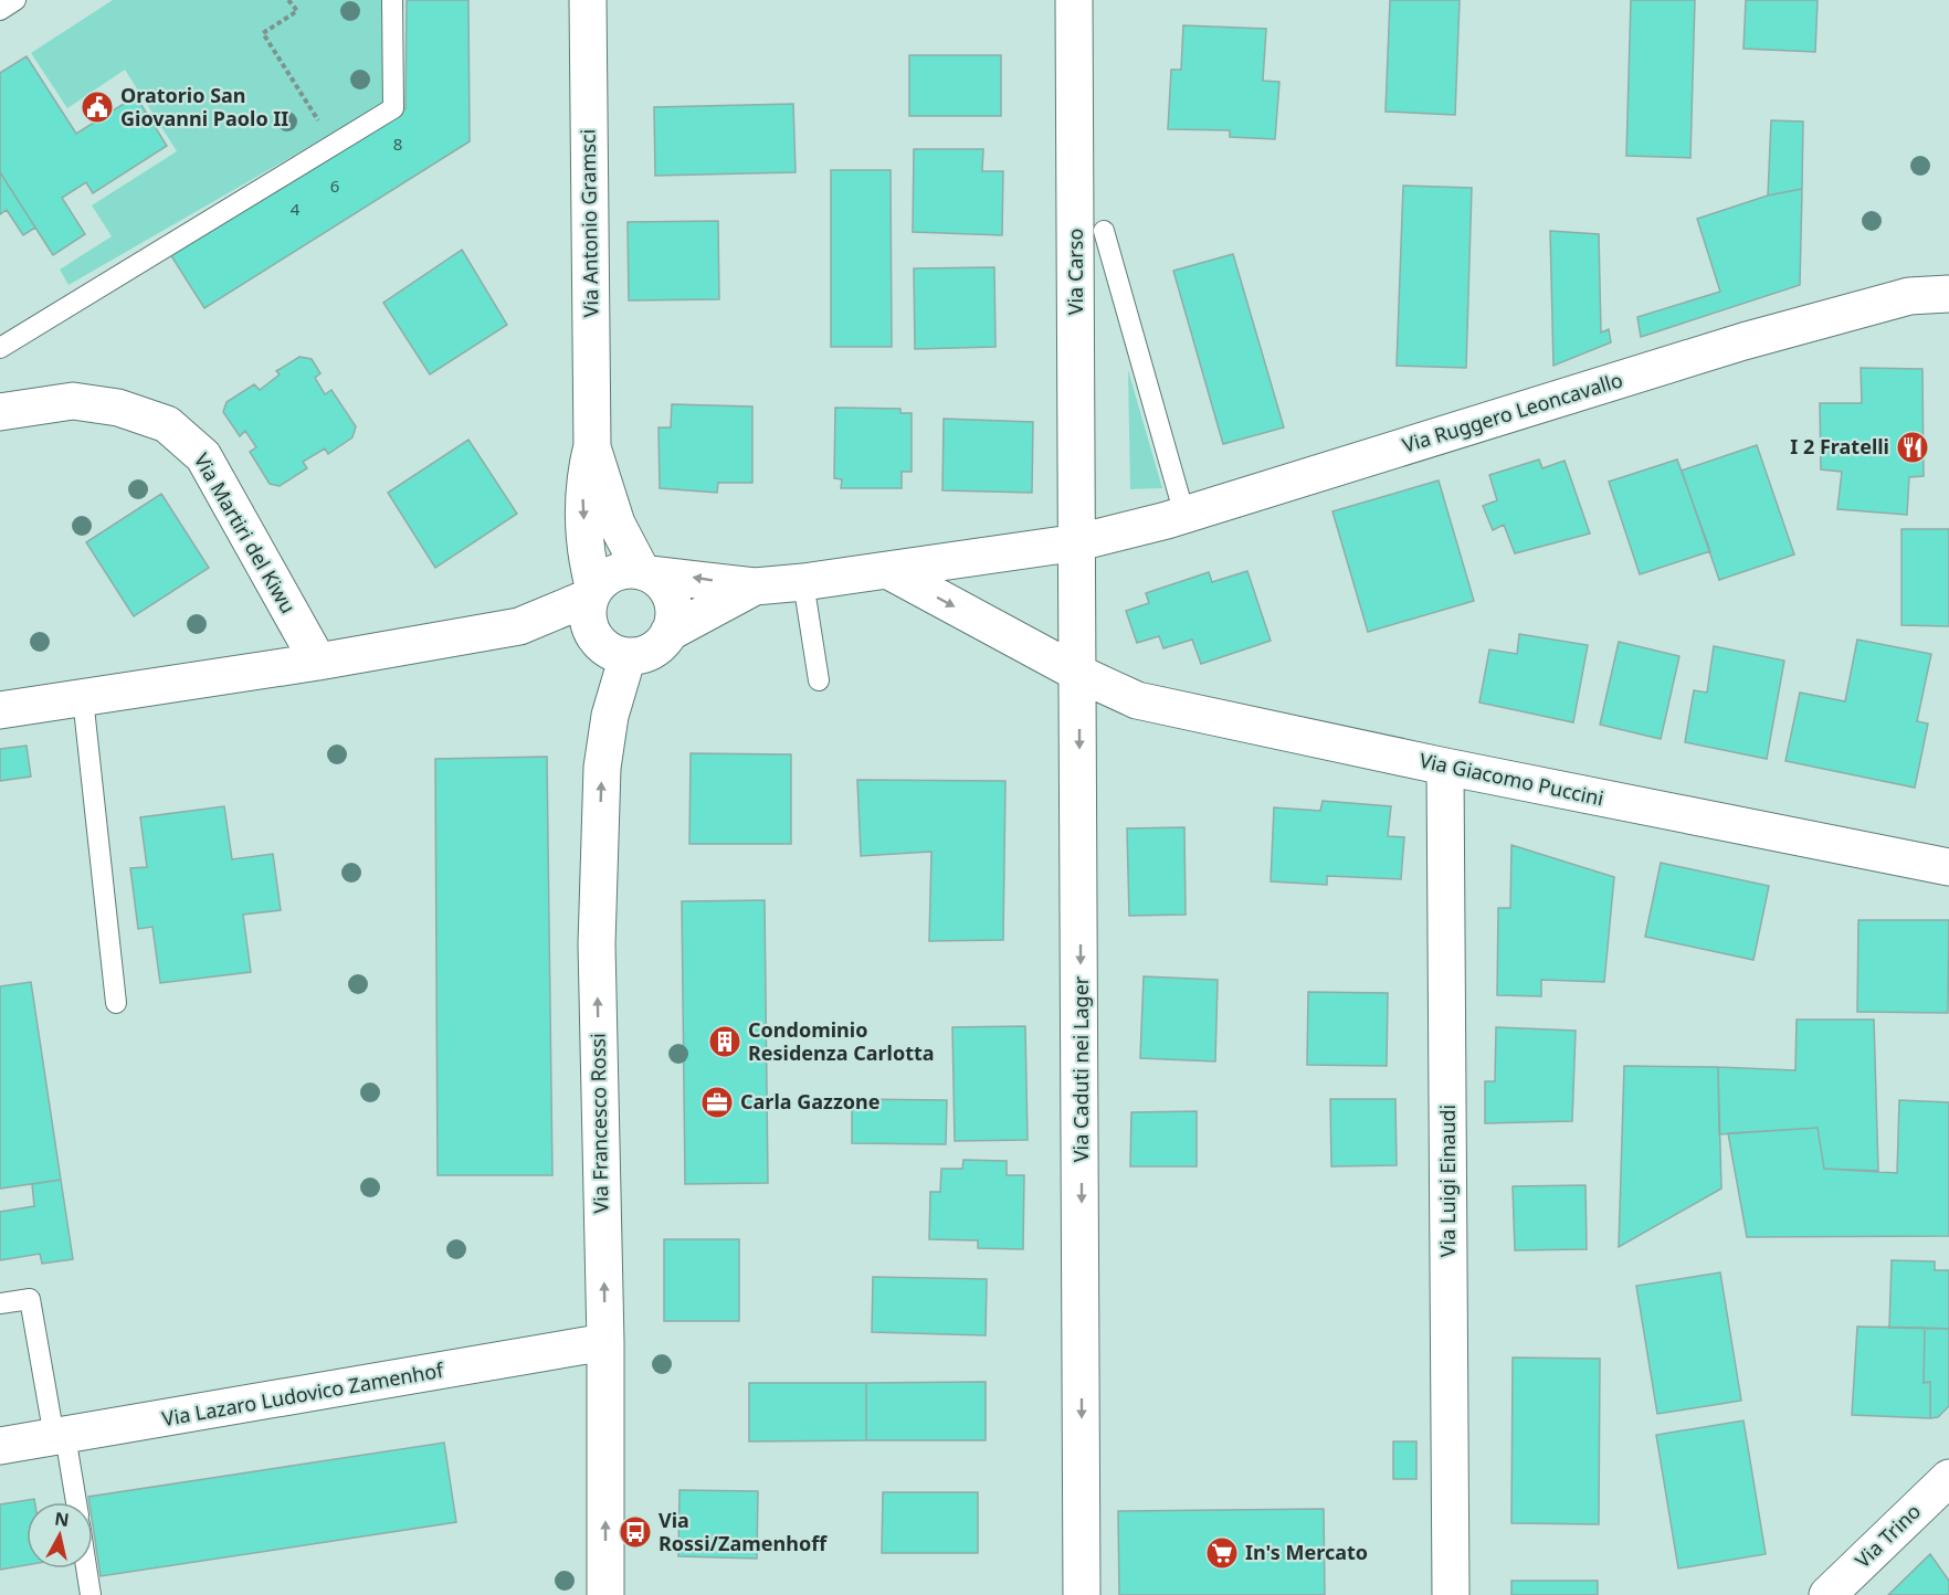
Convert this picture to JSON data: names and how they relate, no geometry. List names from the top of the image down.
{
  "streets": {
    "street": [
      "Via Antonio Gramsci",
      "Via Carso",
      "Via Ruggero Leoncavallo",
      "Via Martiri del Kiwu",
      "Via Giacomo Puccini",
      "Via Caduti nei Lager",
      "Via Francesco Rossi",
      "Via Luigi Einaudi",
      "Via Lazaro Ludovico Zamenhof",
      "Via Trino"
    ]
  },
  "crossings": [
    ["Via Antonio Gramsci", "Via Francesco Rossi"],
    ["Via Carso", "Via Ruggero Leoncavallo"],
    ["Via Carso", "Via Caduti nei Lager"],
    ["Via Ruggero Leoncavallo", "Via Giacomo Puccini"],
    ["Via Ruggero Leoncavallo", "Via Caduti nei Lager"],
    ["Via Giacomo Puccini", "Via Caduti nei Lager"],
    ["Via Giacomo Puccini", "Via Luigi Einaudi"],
    ["Via Francesco Rossi", "Via Lazaro Ludovico Zamenhof"]
  ],
  "one_way": ["Via Caduti nei Lager", "Via Francesco Rossi"],
  "places": {
    "public building": ["Oratorio San Giovanni Paolo II"],
    "restaurant": ["I 2 Fratelli"],
    "building": ["Condominio Residenza Carlotta"],
    "office": ["Carla Gazzone"],
    "bus stop": ["Via Rossi/Zamenhoff"],
    "supermarket": ["In's Mercato"]
  },
  "house_numbers": ["8", "6", "4"],
  "north": "top"
}
